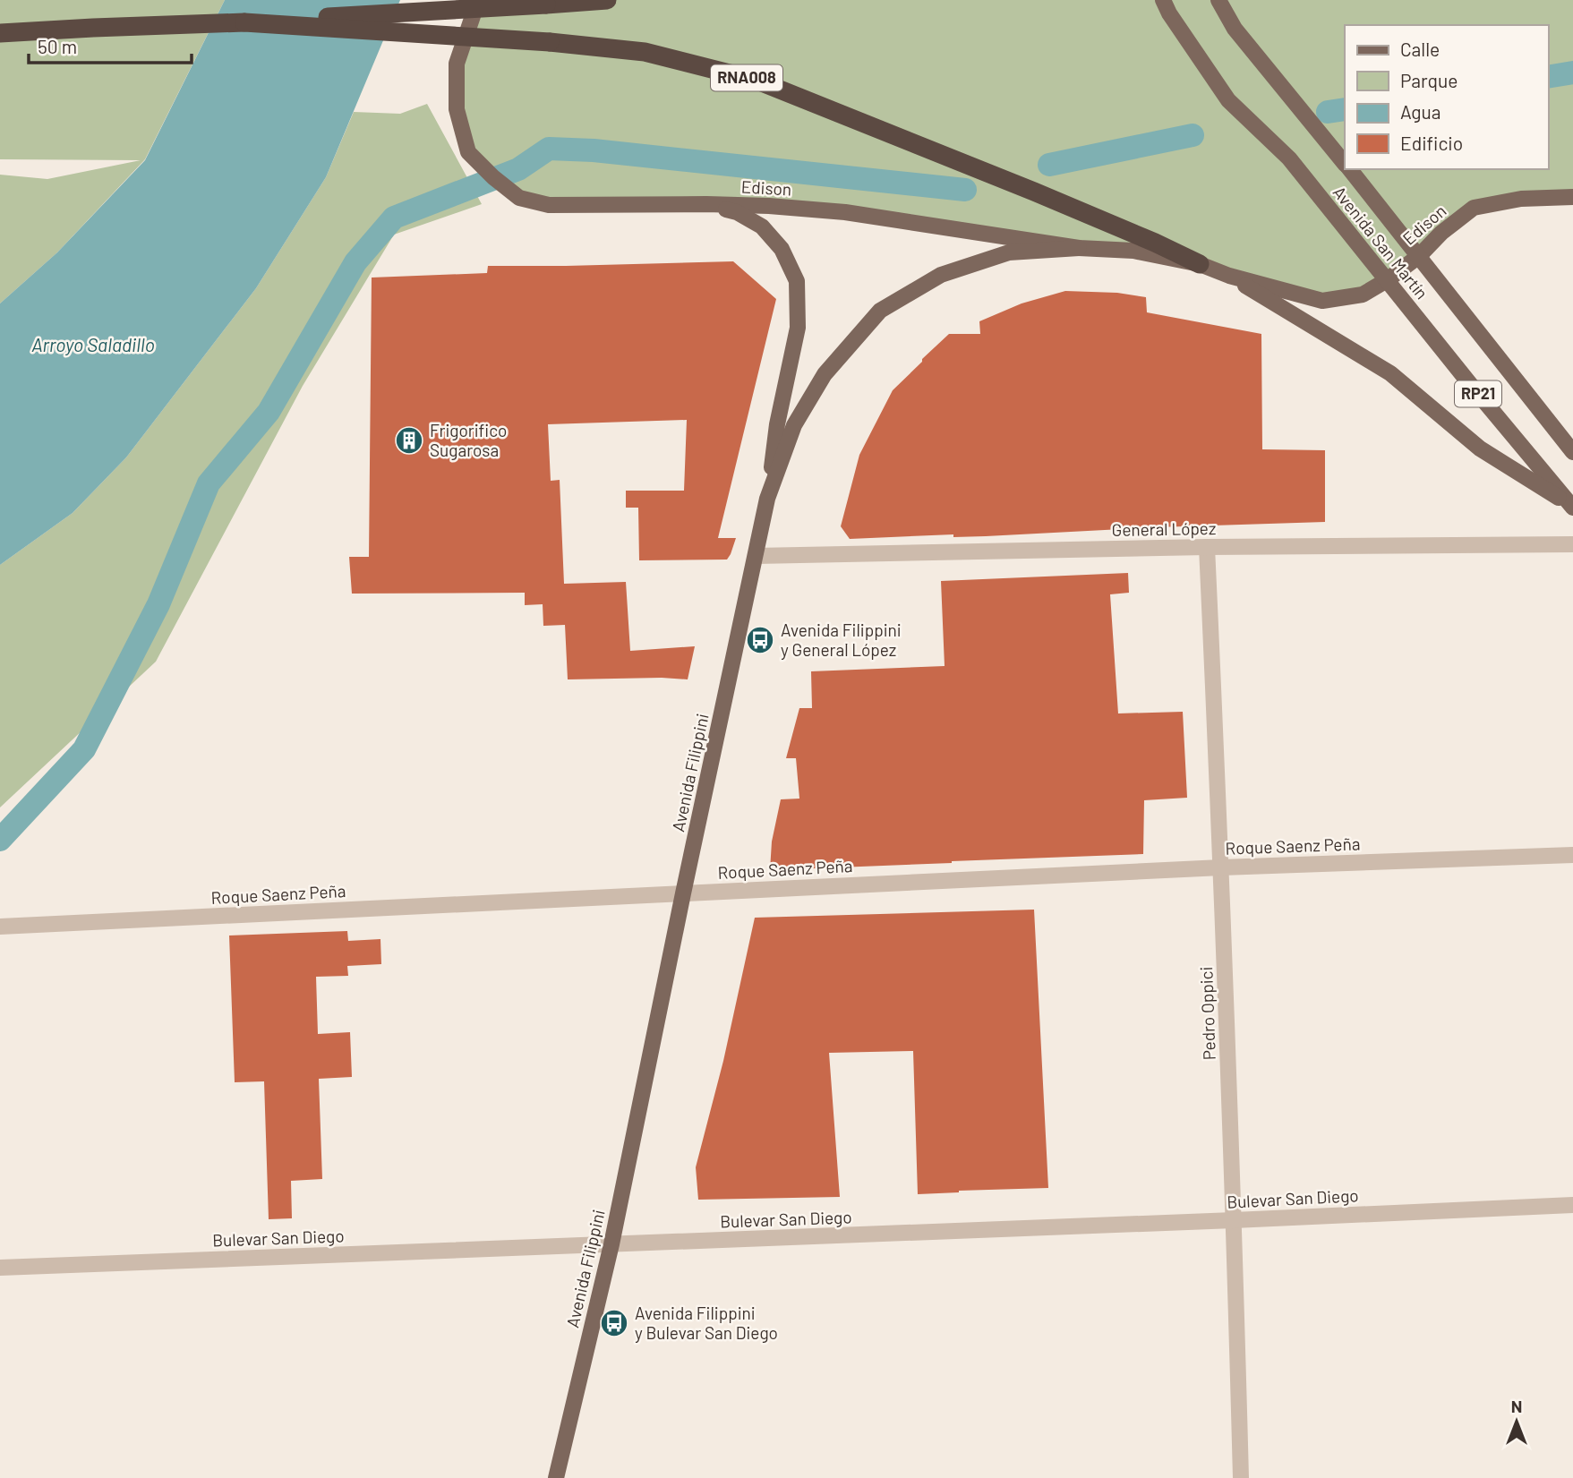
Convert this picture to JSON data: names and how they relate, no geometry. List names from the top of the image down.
{
  "streets": {
    "highway": ["RNA008"],
    "main road": [
      "Edison",
      "Avenida San Martín",
      "RP21",
      "Avenida Filippini"
    ],
    "street": [
      "General López",
      "Roque Saenz Peña",
      "Pedro Oppici",
      "Bulevar San Diego"
    ]
  },
  "crossings": [
    ["RNA008", "Edison"],
    ["Edison", "Avenida San Martín"],
    ["Edison", "Avenida Filippini"],
    ["General López", "Avenida Filippini"],
    ["General López", "Pedro Oppici"],
    ["Avenida Filippini", "Roque Saenz Peña"],
    ["Avenida Filippini", "Bulevar San Diego"],
    ["Roque Saenz Peña", "Pedro Oppici"],
    ["Pedro Oppici", "Bulevar San Diego"]
  ],
  "water": ["Arroyo Saladillo"],
  "places": {
    "building": ["Frigorifico Sugarosa"],
    "bus stop": ["Avenida Filippini y General López", "Avenida Filippini y Bulevar San Diego"]
  },
  "legend": [
    "Calle",
    "Parque",
    "Agua",
    "Edificio"
  ],
  "scale_bar": "50 m",
  "north": "top"
}
